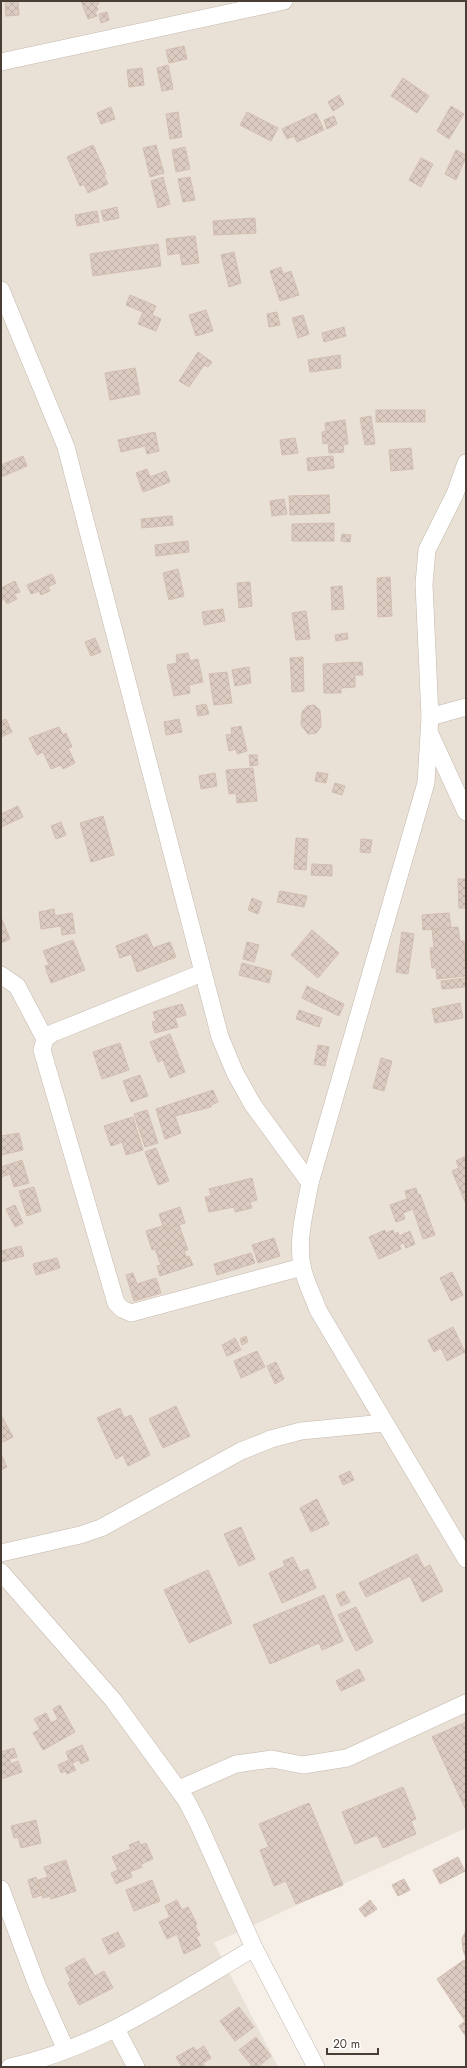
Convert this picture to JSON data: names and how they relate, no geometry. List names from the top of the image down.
{
  "scale_bar": "20 m"
}
